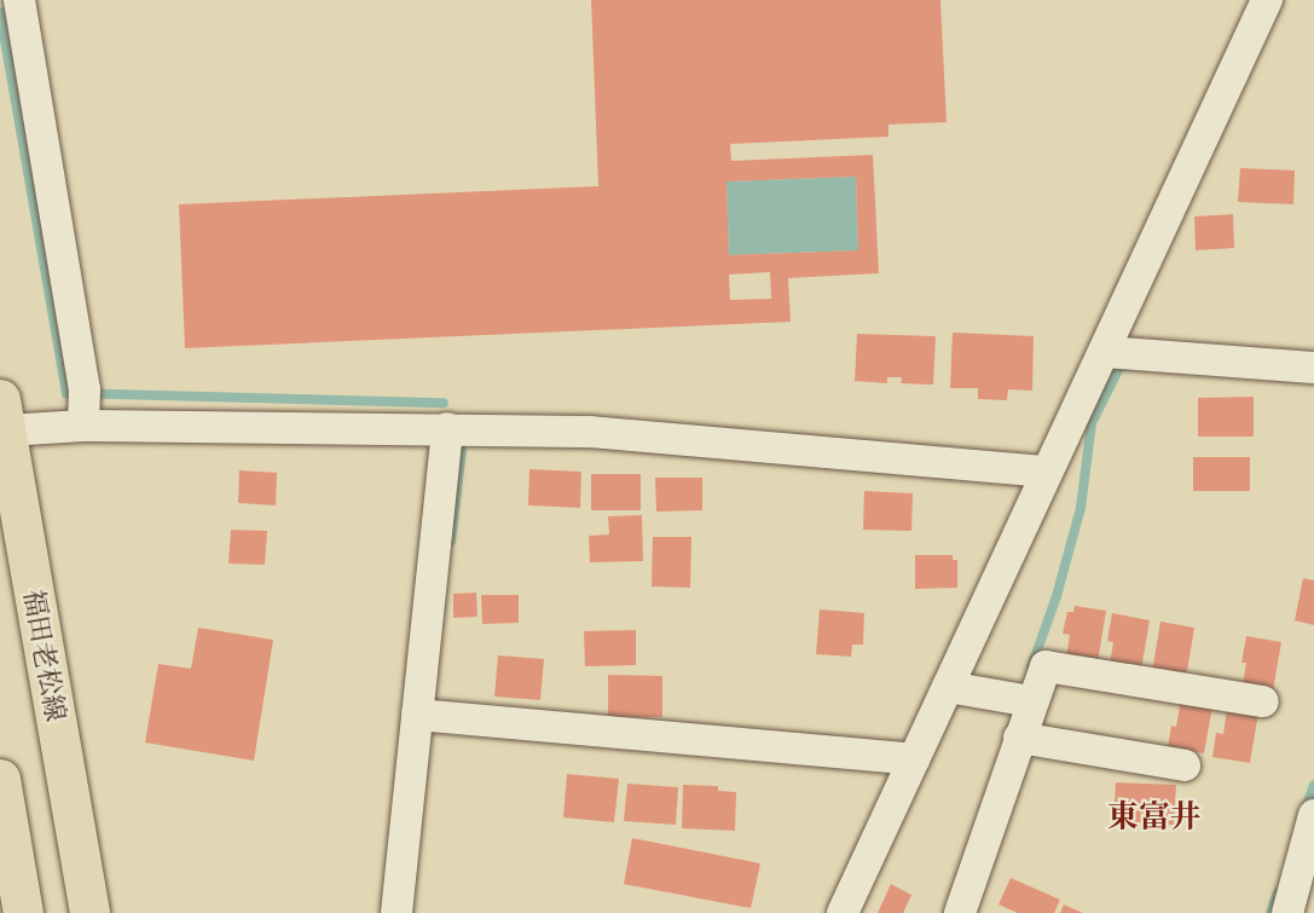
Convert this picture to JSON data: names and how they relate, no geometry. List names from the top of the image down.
{
  "streets": {
    "main road": ["福田老松線"]
  },
  "districts": ["東富井"]
}
